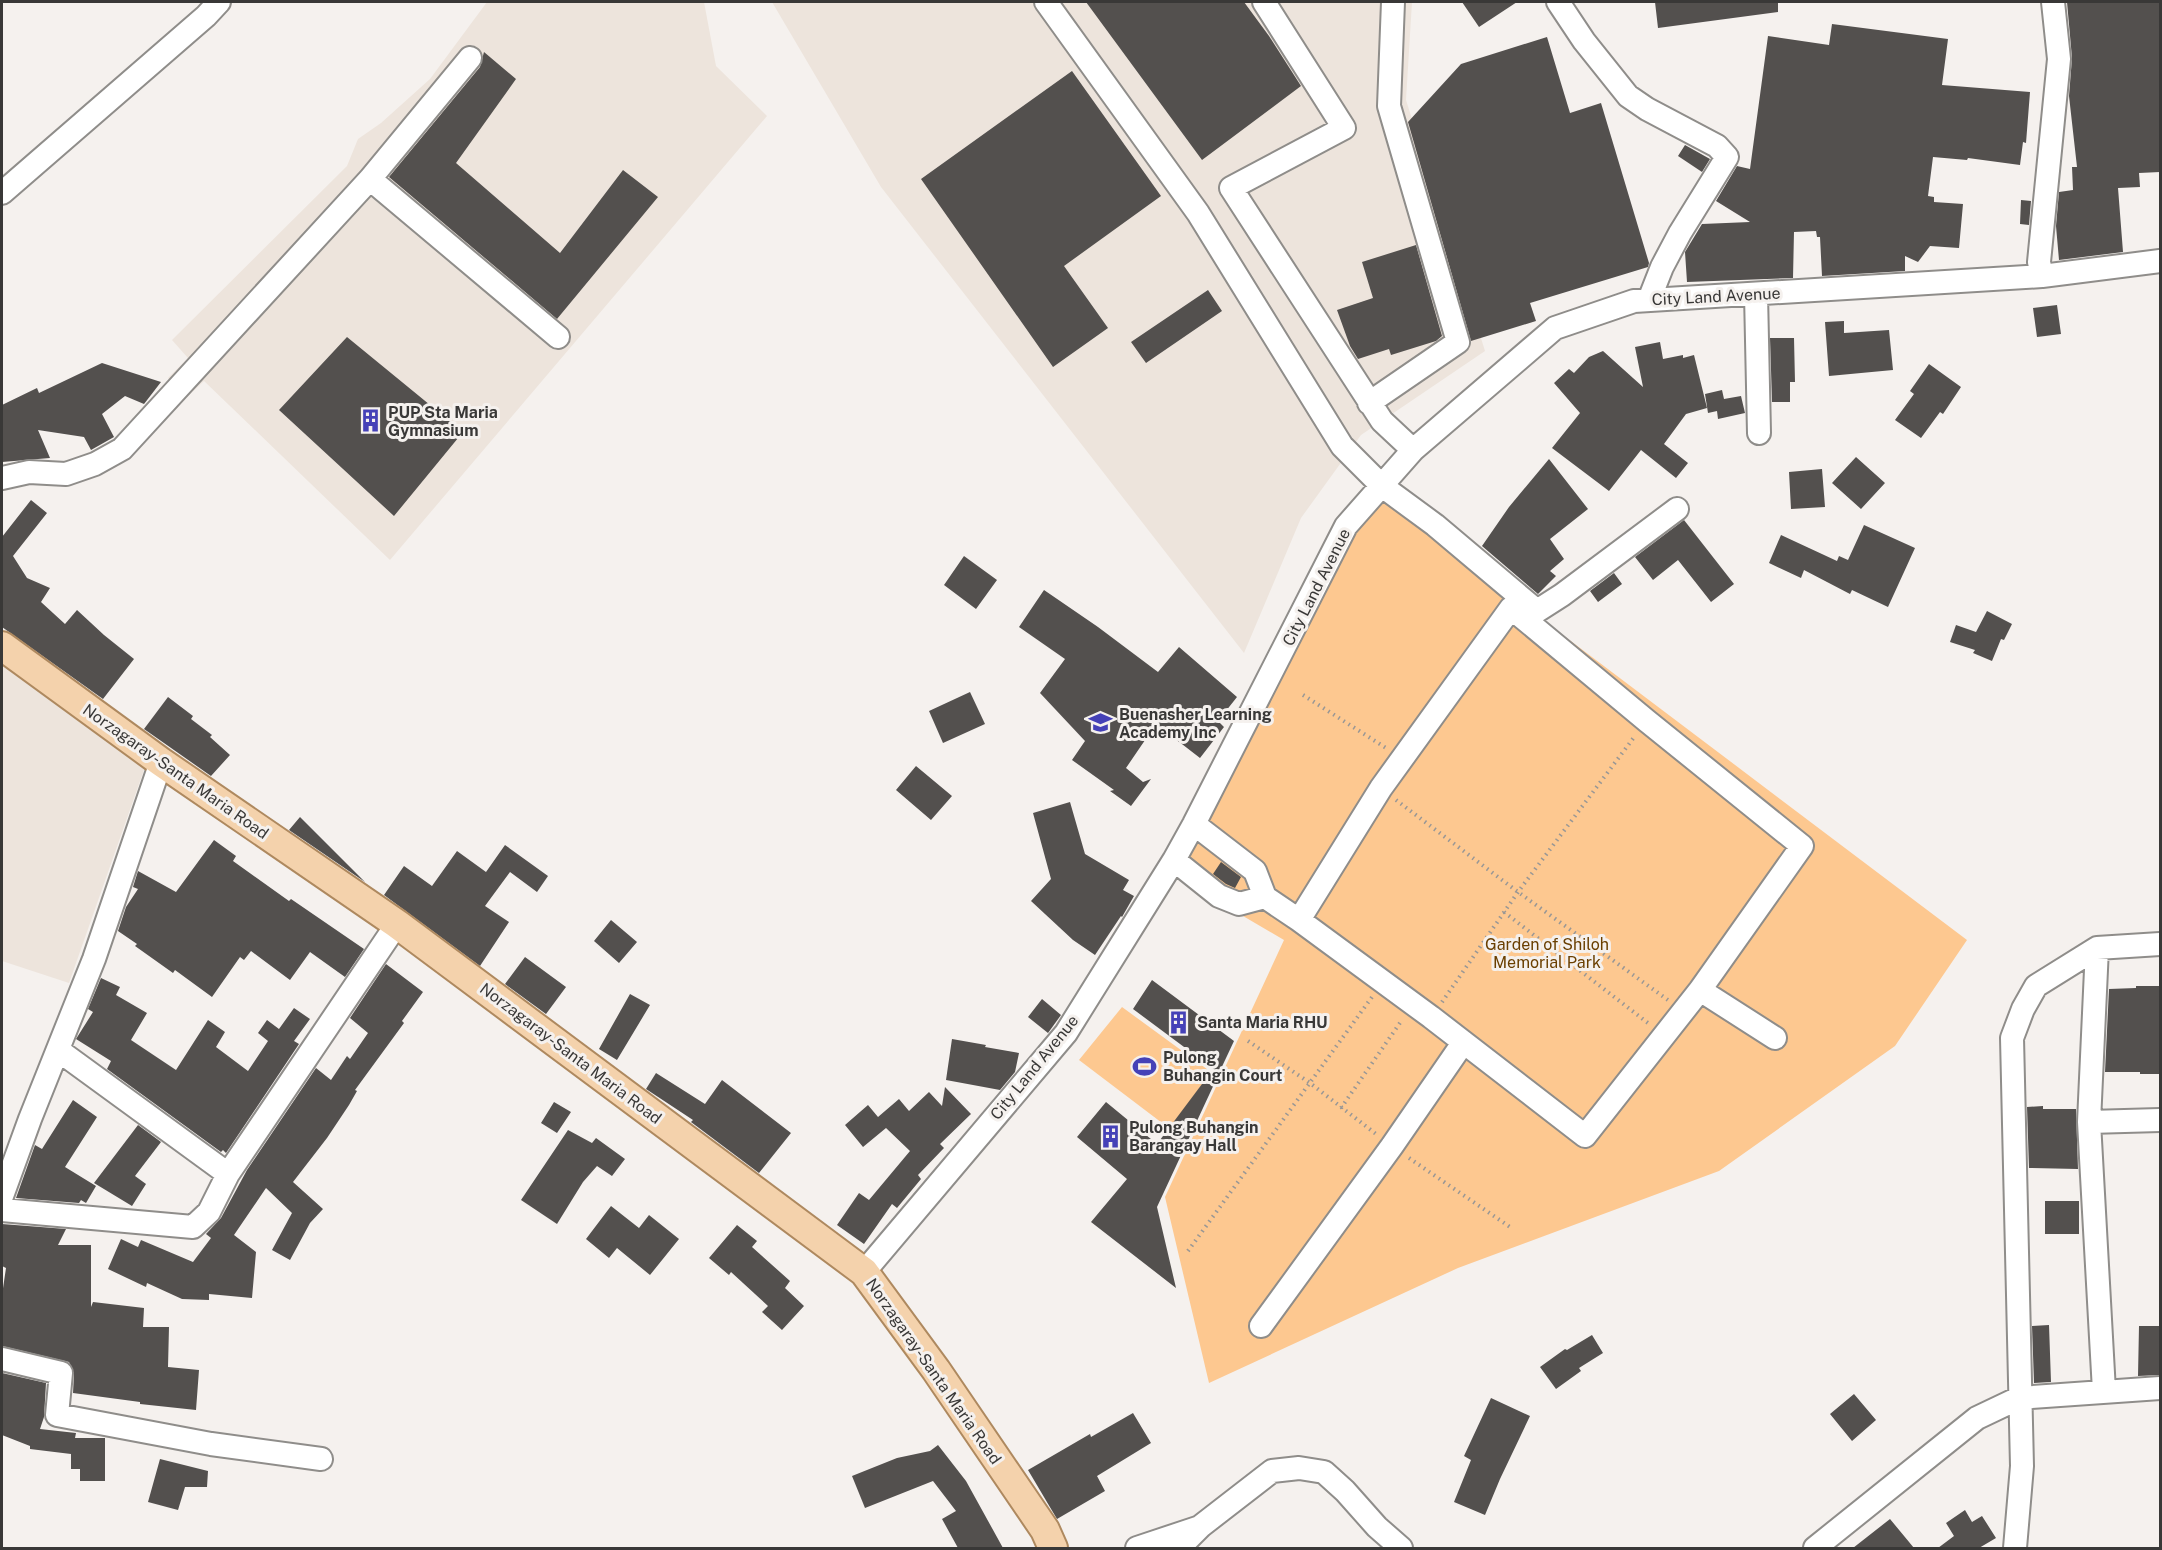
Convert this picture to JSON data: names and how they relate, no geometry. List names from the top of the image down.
{
  "streets": {
    "main road": ["Norzagaray-Santa Maria Road"],
    "street": ["City Land Avenue"]
  },
  "crossings": [
    ["City Land Avenue", "Norzagaray-Santa Maria Road"]
  ],
  "parks": ["Garden of Shiloh Memorial Park"],
  "places": {
    "building": ["PUP Sta Maria Gymnasium", "Santa Maria RHU", "Pulong Buhangin Barangay Hall"],
    "school or university": ["Buenasher Learning Academy Inc"],
    "sports": ["Pulong Buhangin Court"]
  }
}
